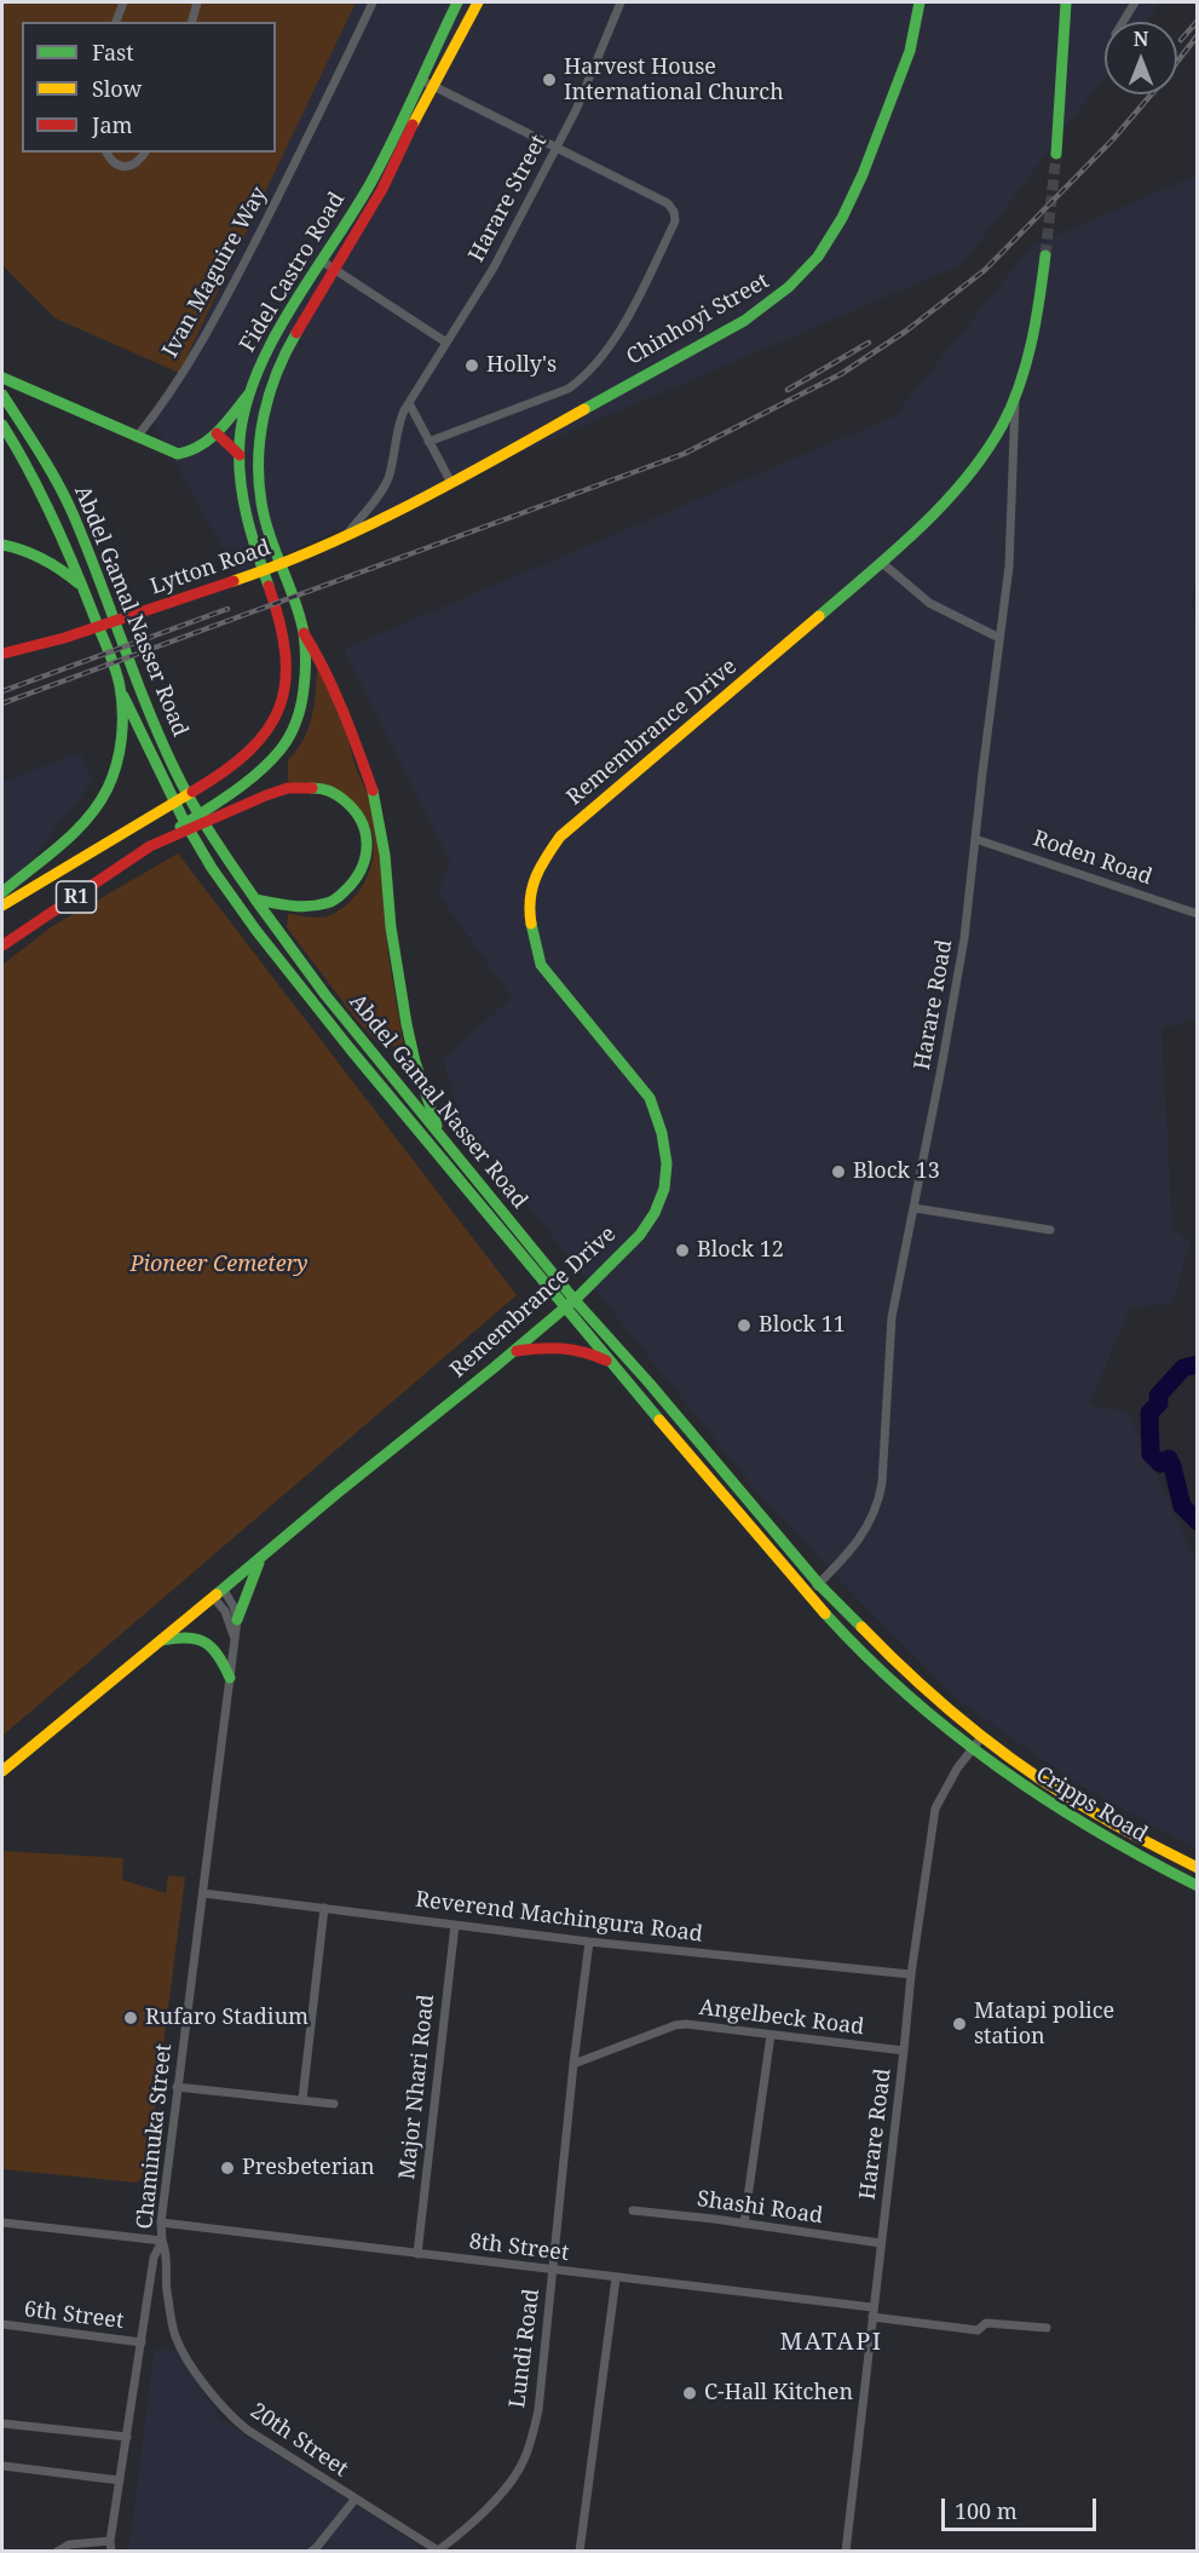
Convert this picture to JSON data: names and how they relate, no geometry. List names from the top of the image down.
{
  "streets": {
    "main road": [
      "Fidel Castro Road",
      "Chinhoyi Street",
      "Lytton Road",
      "Abdel Gamal Nasser Road",
      "Remembrance Drive",
      "R1",
      "Cripps Road"
    ],
    "street": [
      "Harare Street",
      "Ivan Maguire Way",
      "Roden Road",
      "Harare Road",
      "Reverend Machingura Road",
      "Angelbeck Road",
      "Major Nhari Road",
      "Chaminuka Street",
      "Shashi Road",
      "8th Street",
      "6th Street",
      "Lundi Road",
      "20th Street"
    ]
  },
  "crossings": [
    ["Harare Street", "Chinhoyi Street"],
    ["Harare Street", "Lytton Road"],
    ["Fidel Castro Road", "R1"],
    ["Chinhoyi Street", "Lytton Road"],
    ["Abdel Gamal Nasser Road", "Remembrance Drive"],
    ["Abdel Gamal Nasser Road", "Harare Road"],
    ["Abdel Gamal Nasser Road", "Cripps Road"],
    ["Remembrance Drive", "Harare Road"],
    ["Roden Road", "Harare Road"],
    ["Harare Road", "Cripps Road"],
    ["Harare Road", "Reverend Machingura Road"],
    ["Harare Road", "Angelbeck Road"],
    ["Harare Road", "Shashi Road"],
    ["Harare Road", "8th Street"],
    ["Reverend Machingura Road", "Major Nhari Road"],
    ["Reverend Machingura Road", "Chaminuka Street"],
    ["Reverend Machingura Road", "Lundi Road"],
    ["Angelbeck Road", "Lundi Road"],
    ["Major Nhari Road", "8th Street"],
    ["Chaminuka Street", "8th Street"],
    ["Chaminuka Street", "6th Street"],
    ["Chaminuka Street", "20th Street"],
    ["8th Street", "Lundi Road"],
    ["Lundi Road", "20th Street"]
  ],
  "districts": ["MATAPI"],
  "parks": ["Pioneer Cemetery"],
  "places": [
    "Harvest House International Church",
    "Holly's",
    "Block 13",
    "Block 12",
    "Block 11",
    "Rufaro Stadium",
    "Matapi police station",
    "Presbeterian",
    "C-Hall Kitchen"
  ],
  "legend": ["Fast", "Slow", "Jam"],
  "scale_bar": "100 m",
  "north": "top"
}
